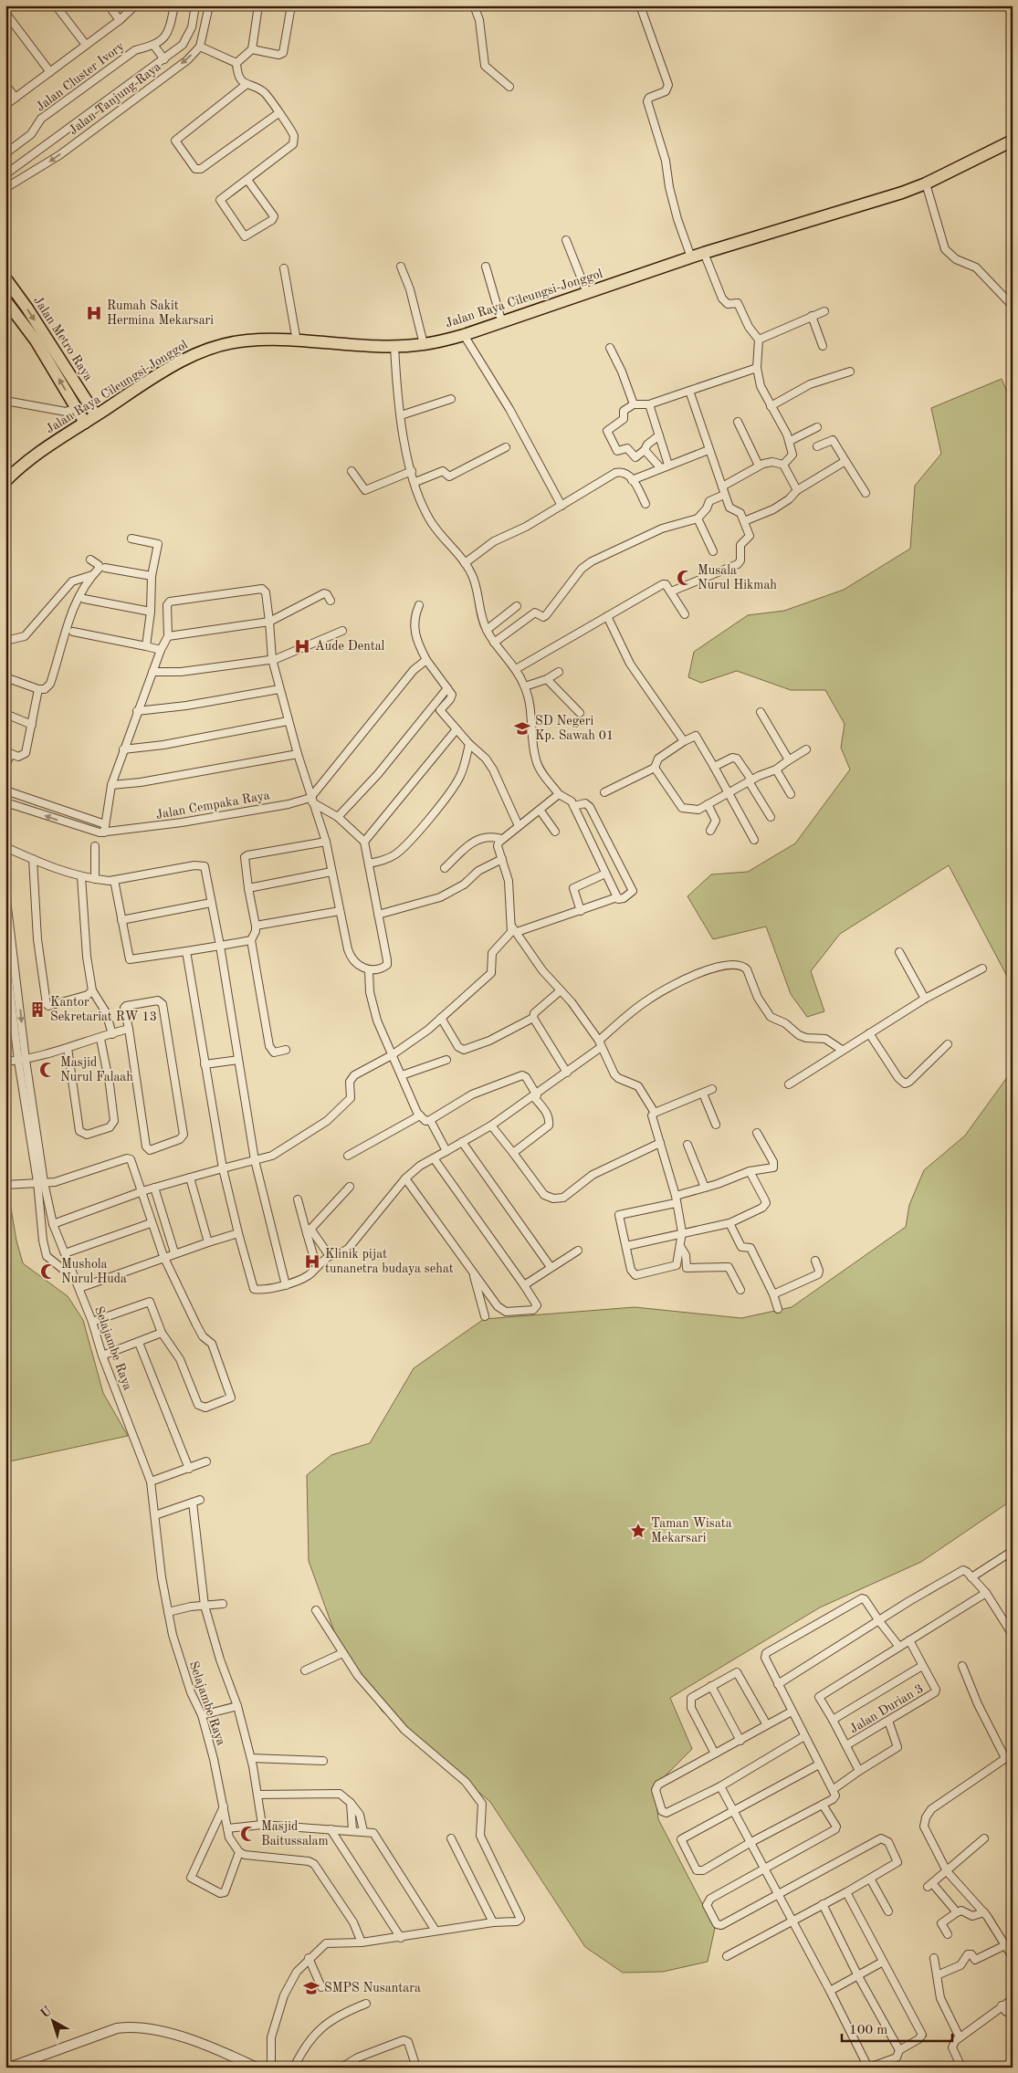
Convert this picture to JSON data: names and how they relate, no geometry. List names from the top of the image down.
{
  "streets": {
    "main road": ["Jalan Raya Cileungsi-Jonggol", "Jalan Metro Raya"],
    "street": [
      "Jalan Cluster Ivory",
      "Jalan Tanjung Raya",
      "Jalan Cempaka Raya",
      "Selajambe Raya",
      "Jalan Durian 3"
    ]
  },
  "crossings": [
    ["Jalan Raya Cileungsi-Jonggol", "Jalan Metro Raya"]
  ],
  "places": {
    "hospital": ["Rumah Sakit Hermina Mekarsari", "Aude Dental", "Klinik pijat tunanetra budaya sehat"],
    "mosque": [
      "Musala Nurul Hikmah",
      "Masjid Nurul Falaah",
      "Mushola Nurul Huda",
      "Masjid Baitussalam"
    ],
    "school or university": ["SD Negeri Kp. Sawah 01", "SMPS Nusantara"],
    "building": ["Kantor Sekretariat RW 13"],
    "place": ["Taman Wisata Mekarsari"]
  },
  "scale_bar": "100 m",
  "north": "top left"
}
